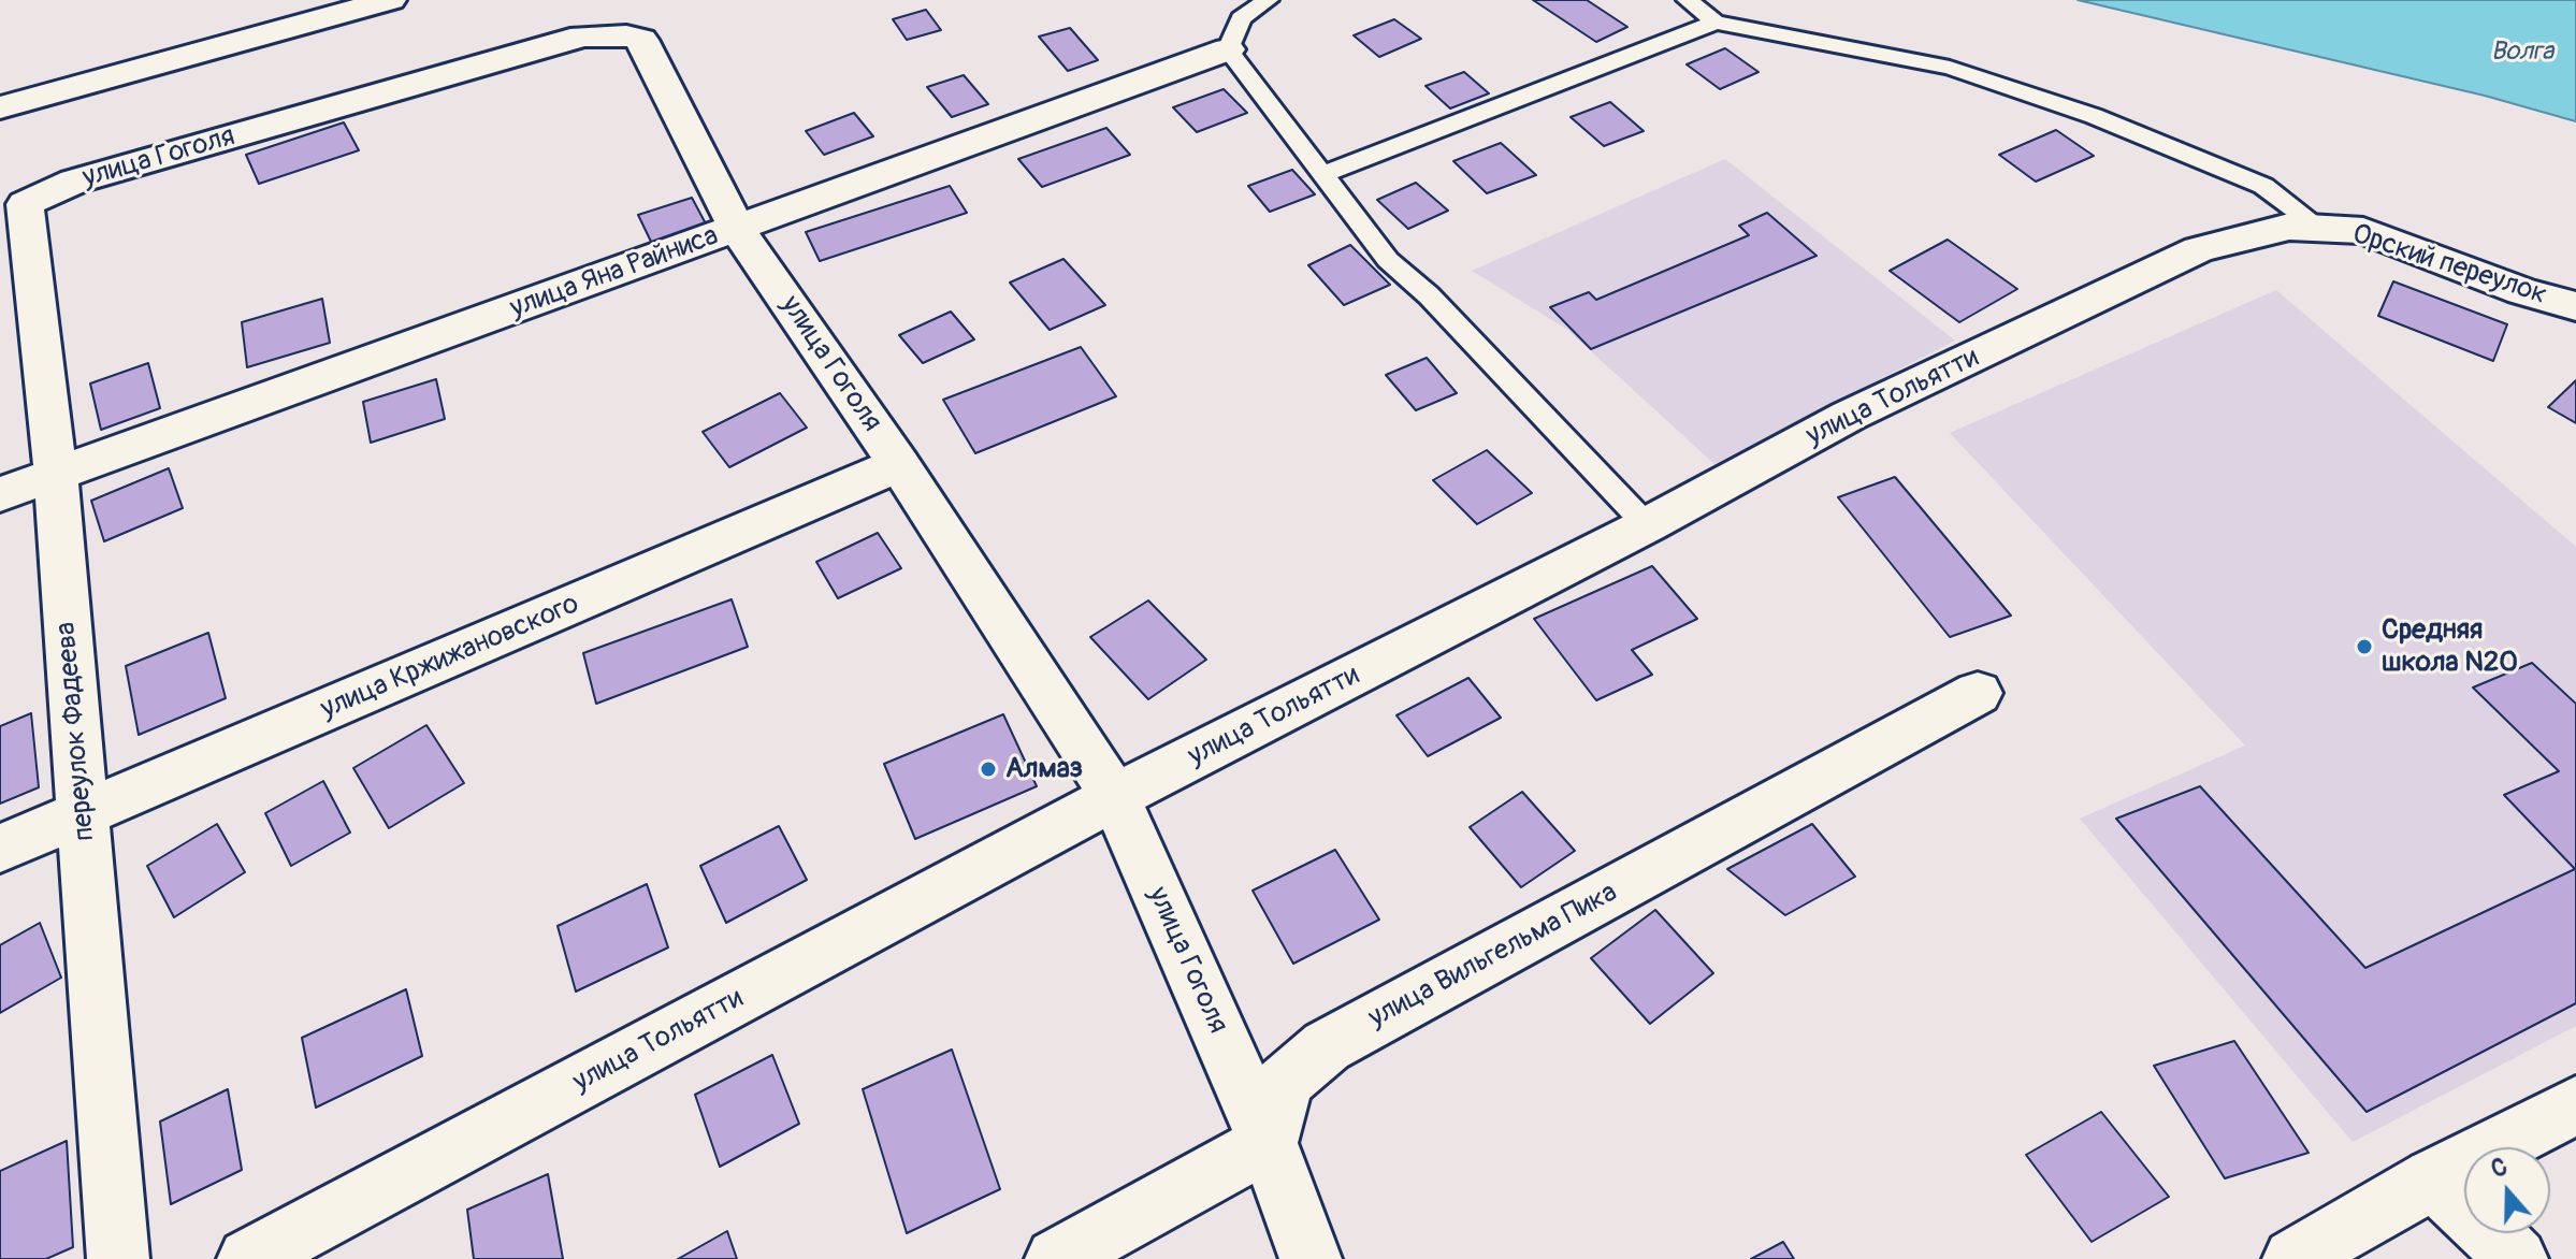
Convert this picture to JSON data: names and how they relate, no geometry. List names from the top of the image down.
{
  "streets": {
    "street": [
      "улица Гоголя",
      "Орский переулок",
      "улица Яна Райниса",
      "улица Тольятти",
      "улица Кржижановского",
      "переулок Фадеева",
      "улица Вильгельма Пика"
    ]
  },
  "crossings": [
    ["улица Гоголя", "улица Яна Райниса"],
    ["улица Гоголя", "улица Тольятти"],
    ["улица Гоголя", "улица Кржижановского"],
    ["улица Гоголя", "переулок Фадеева"],
    ["улица Гоголя", "улица Вильгельма Пика"],
    ["Орский переулок", "улица Тольятти"],
    ["улица Яна Райниса", "переулок Фадеева"],
    ["улица Кржижановского", "переулок Фадеева"]
  ],
  "water": ["Волга"],
  "places": ["Средняя школа N20", "Алмаз"],
  "north": "top"
}
